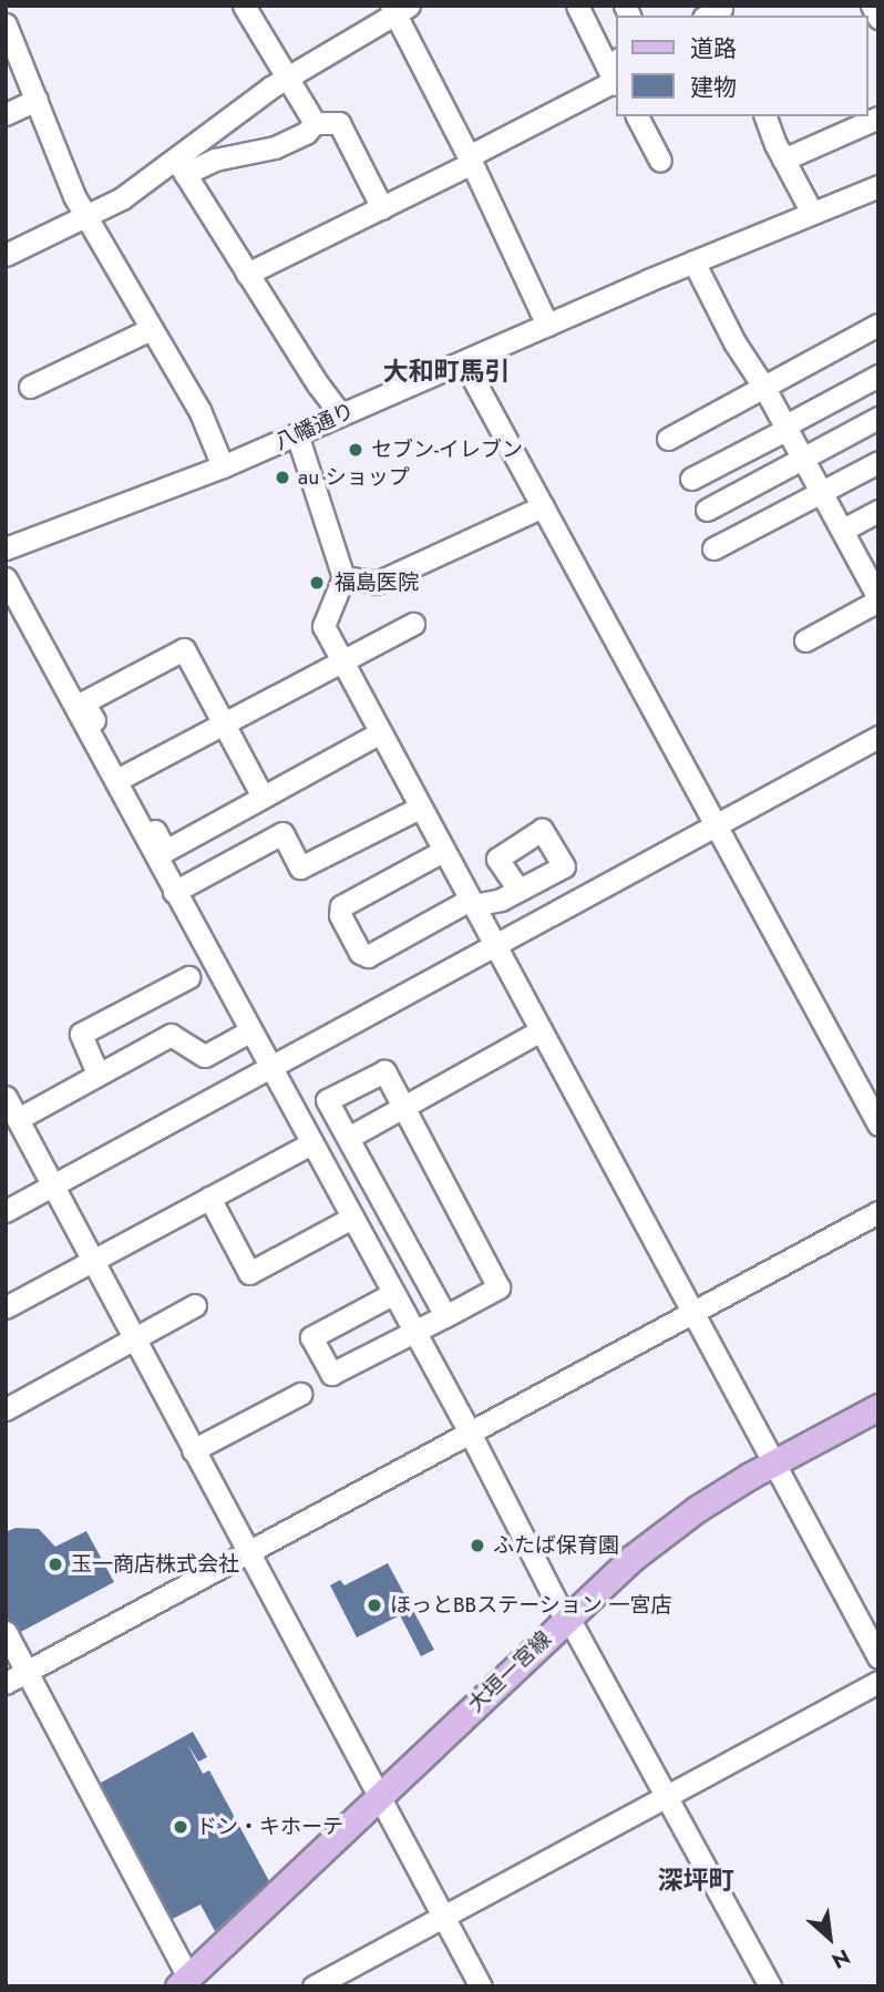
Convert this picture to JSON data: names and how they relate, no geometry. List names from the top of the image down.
{
  "streets": {
    "main road": ["大垣一宮線"],
    "street": ["八幡通り"]
  },
  "districts": ["大和町馬引", "深坪町"],
  "places": [
    "セブン-イレブン",
    "au ショップ",
    "福島医院",
    "ふたば保育園",
    "玉一商店株式会社",
    "ほっとBBステーション 一宮店",
    "ドン・キホーテ"
  ],
  "legend": ["道路", "建物"],
  "north": "bottom right"
}
